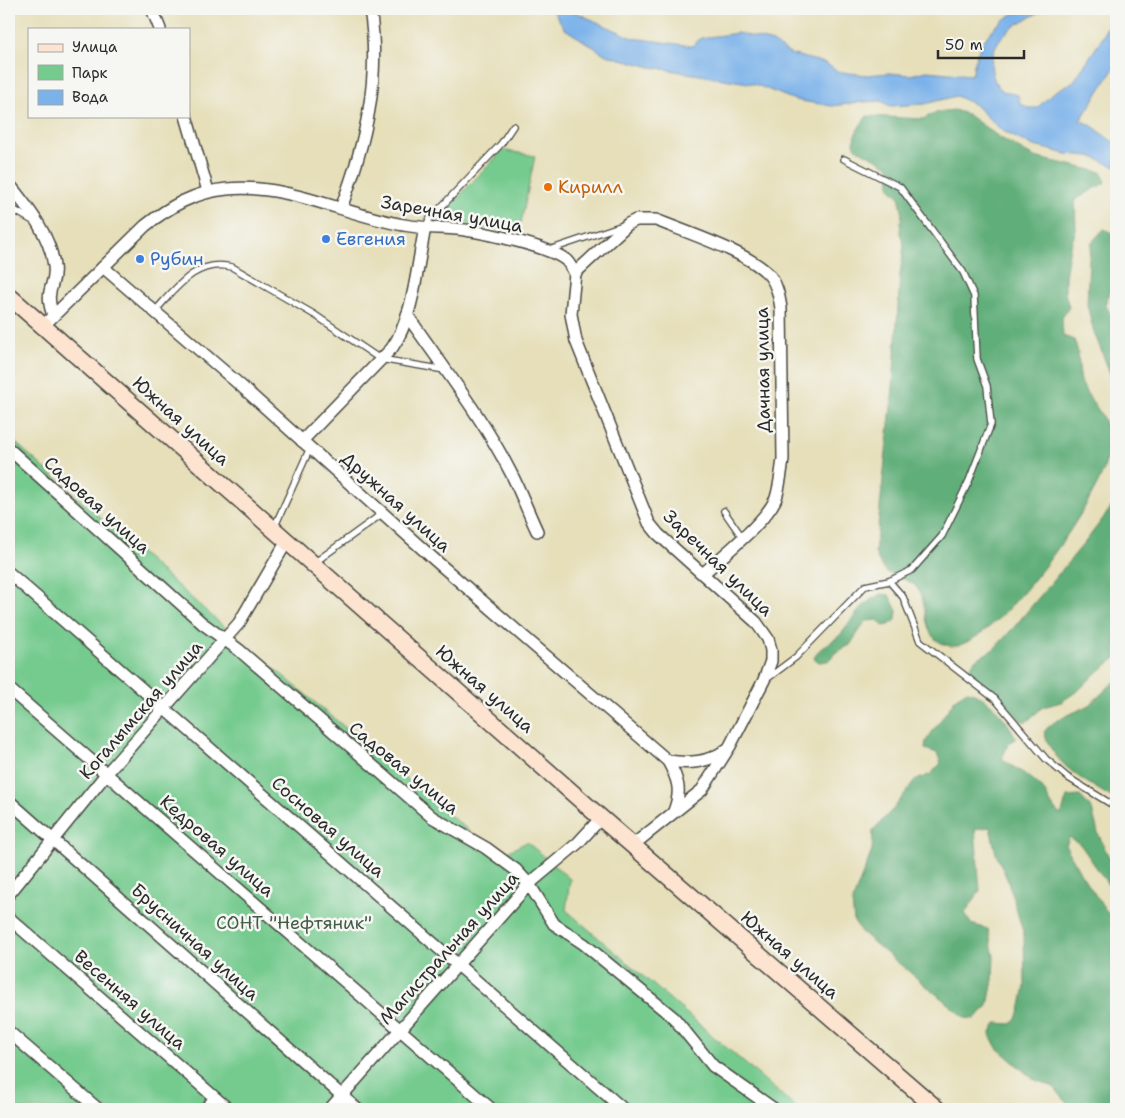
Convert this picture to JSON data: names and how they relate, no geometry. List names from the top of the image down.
{
  "streets": {
    "street": [
      "Заречная улица",
      "Дачная улица",
      "Южная улица",
      "Дружная улица",
      "Садовая улица",
      "Когалымская улица",
      "Сосновая улица",
      "Кедровая улица",
      "Брусничная улица",
      "Магистральная улица",
      "Весенняя улица"
    ]
  },
  "crossings": [
    ["Заречная улица", "Дачная улица"],
    ["Заречная улица", "Южная улица"],
    ["Заречная улица", "Дружная улица"],
    ["Южная улица", "Когалымская улица"],
    ["Южная улица", "Магистральная улица"],
    ["Садовая улица", "Когалымская улица"],
    ["Садовая улица", "Магистральная улица"],
    ["Когалымская улица", "Сосновая улица"],
    ["Когалымская улица", "Кедровая улица"],
    ["Когалымская улица", "Брусничная улица"],
    ["Сосновая улица", "Магистральная улица"],
    ["Кедровая улица", "Магистральная улица"],
    ["Брусничная улица", "Магистральная улица"]
  ],
  "parks": ["СОНТ \"Нефтяник\""],
  "places": ["Кирилл", "Евгения", "Рубин"],
  "legend": ["Улица", "Парк", "Вода"],
  "scale_bar": "50 m"
}
